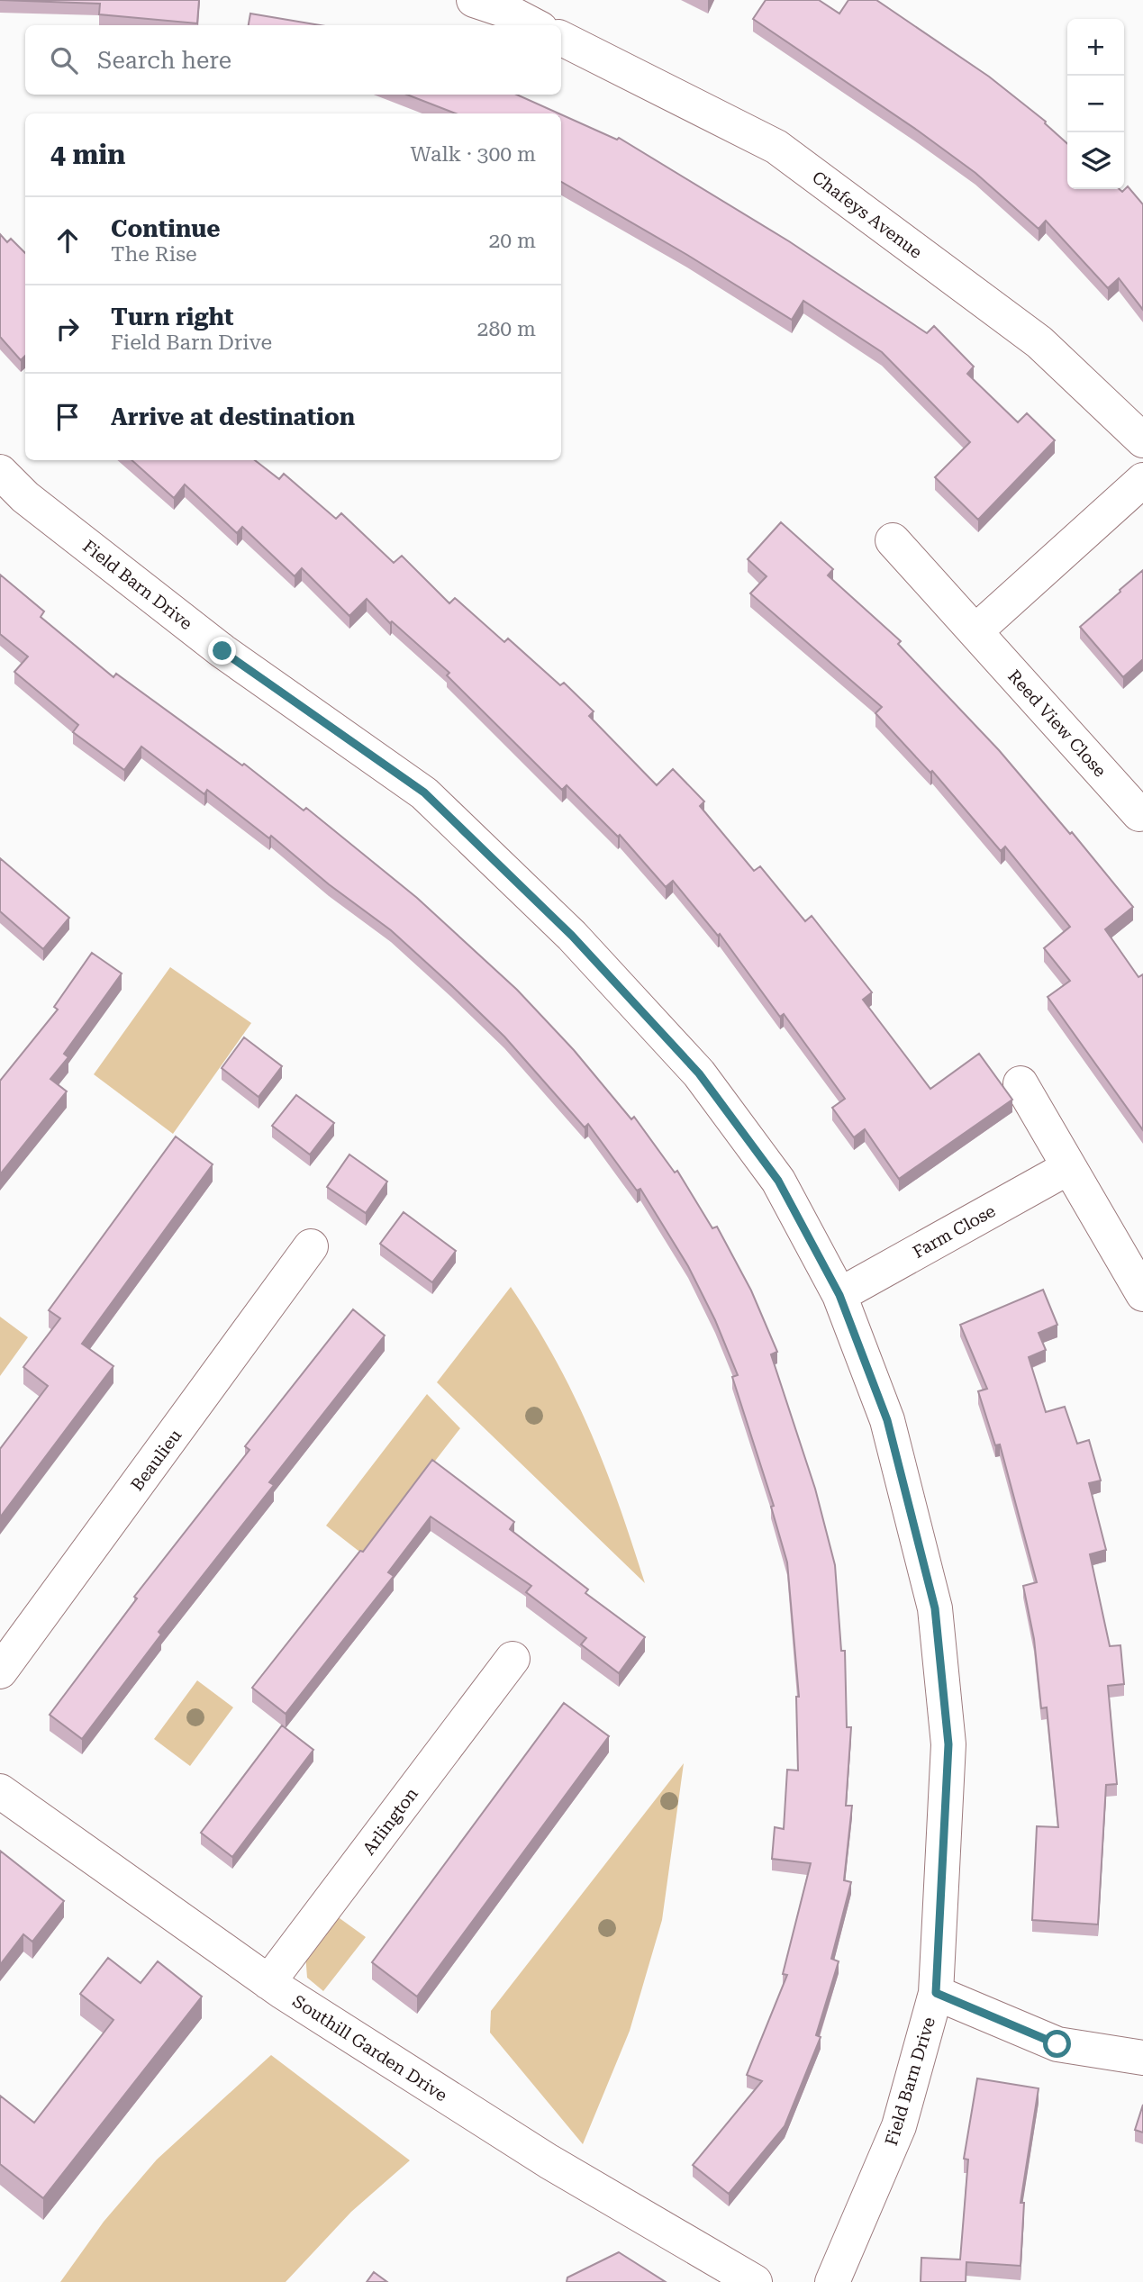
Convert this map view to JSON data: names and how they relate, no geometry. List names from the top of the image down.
{
  "streets": {
    "street": [
      "Chafeys Avenue",
      "Field Barn Drive",
      "Reed View Close",
      "Farm Close",
      "Beaulieu",
      "Arlington",
      "Southill Garden Drive"
    ]
  },
  "crossings": [
    ["Field Barn Drive", "Farm Close"],
    ["Arlington", "Southill Garden Drive"]
  ],
  "page": {
    "map_buttons": ["+", "−"],
    "search": "Search here",
    "heading": ["4 min", "Walk · 300 m"],
    "list": [
      ["Continue", "The Rise", "20 m"],
      ["Turn right", "Field Barn Drive", "280 m"],
      "Arrive at destination"
    ]
  }
}
